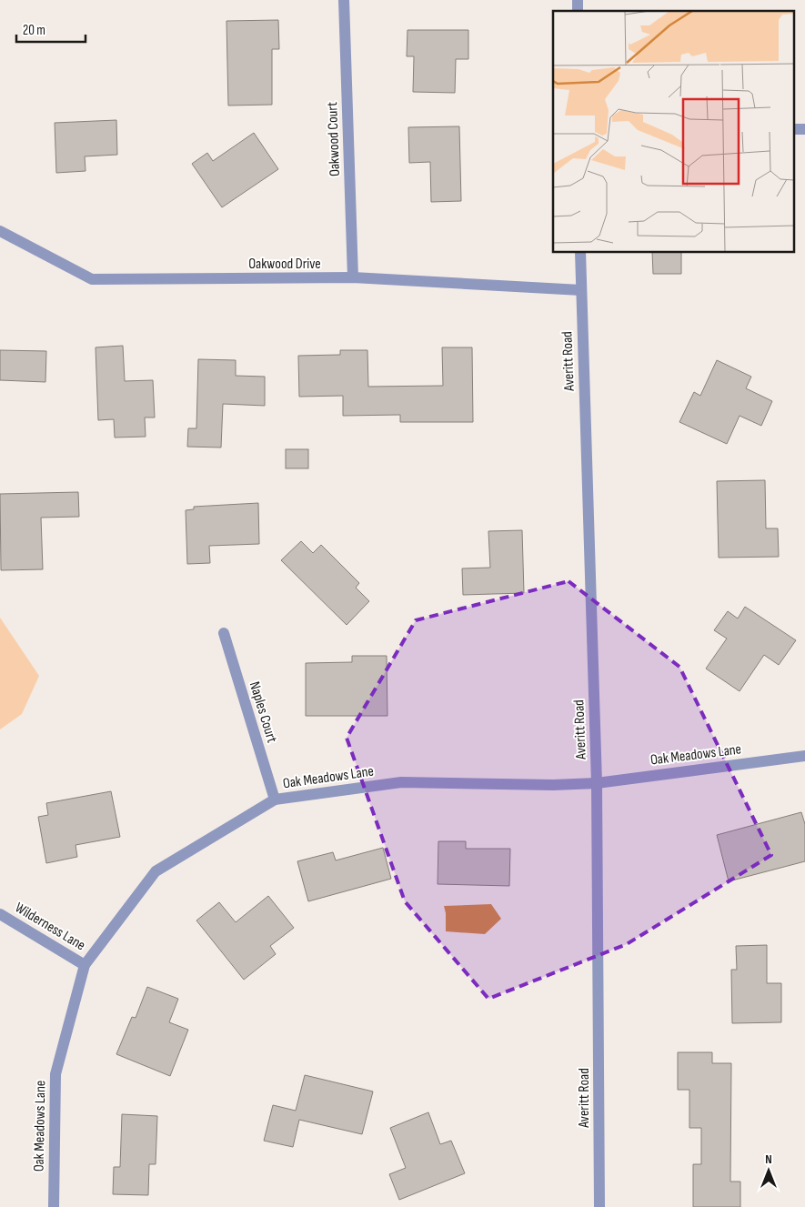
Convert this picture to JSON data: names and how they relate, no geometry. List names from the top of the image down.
{
  "streets": {
    "street": [
      "Oakwood Court",
      "Oakwood Drive",
      "Averitt Road",
      "Naples Court",
      "Oak Meadows Lane",
      "Wilderness Lane"
    ]
  },
  "crossings": [
    ["Oakwood Court", "Oakwood Drive"],
    ["Oakwood Drive", "Averitt Road"],
    ["Averitt Road", "Oak Meadows Lane"],
    ["Naples Court", "Oak Meadows Lane"],
    ["Oak Meadows Lane", "Wilderness Lane"]
  ],
  "scale_bar": "20 m",
  "north": "top"
}
